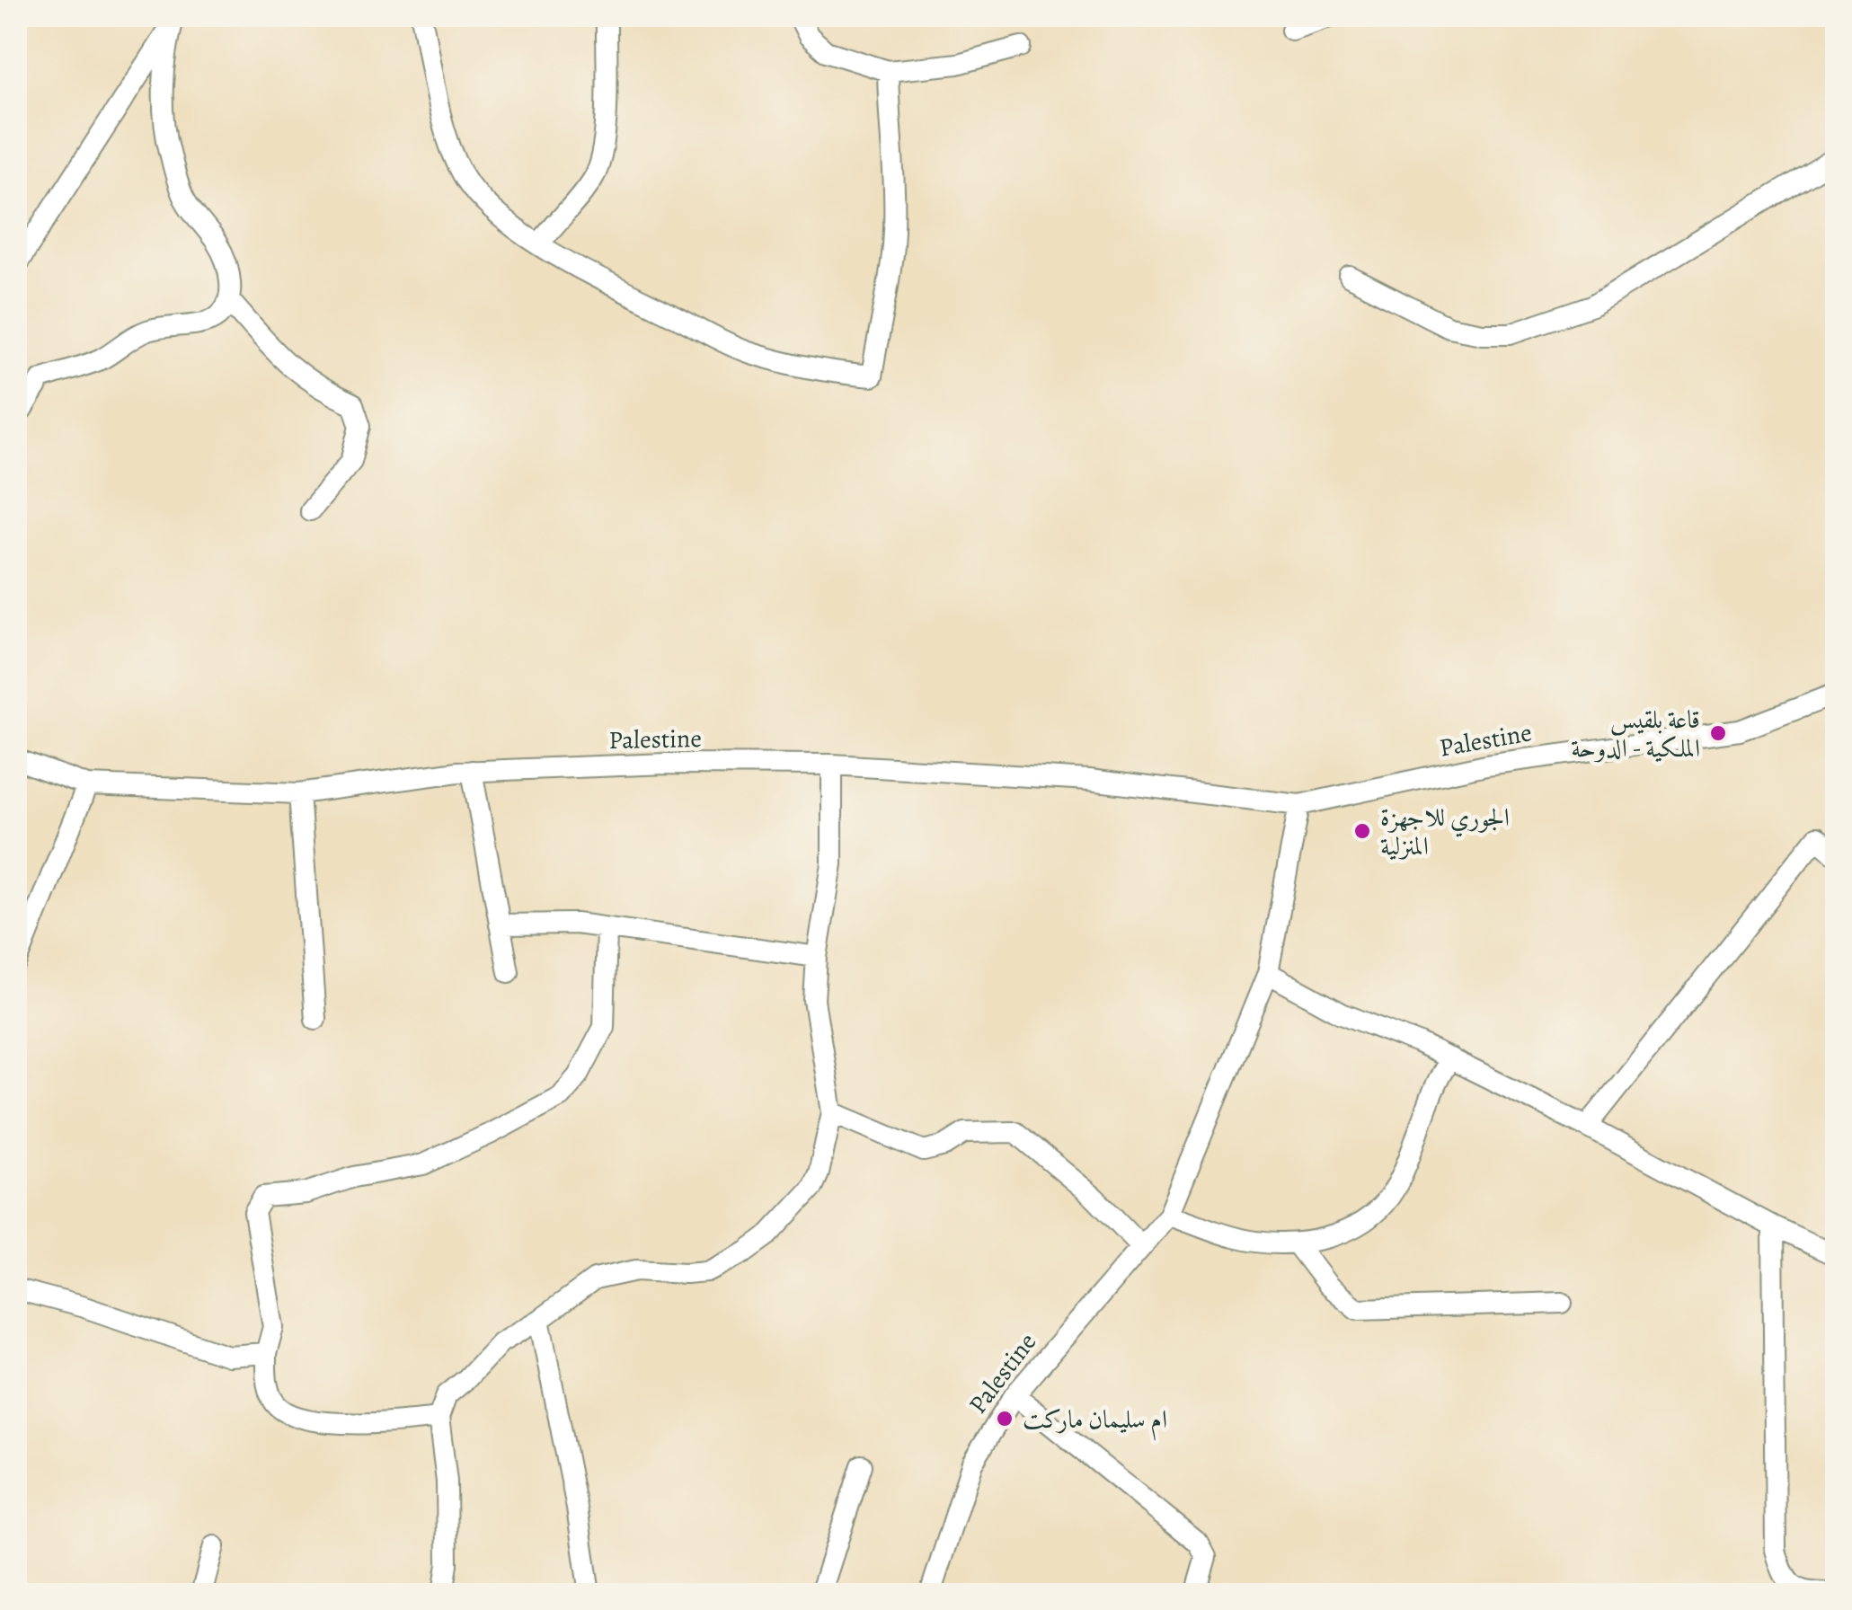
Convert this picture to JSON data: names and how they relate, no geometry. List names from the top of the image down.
{
  "streets": {
    "street": ["Palestine"]
  },
  "places": ["قاعة بلقيس الملكية - الدوحة", "الجوري للاجهزة المنزلية", "ام سليمان ماركت"]
}
